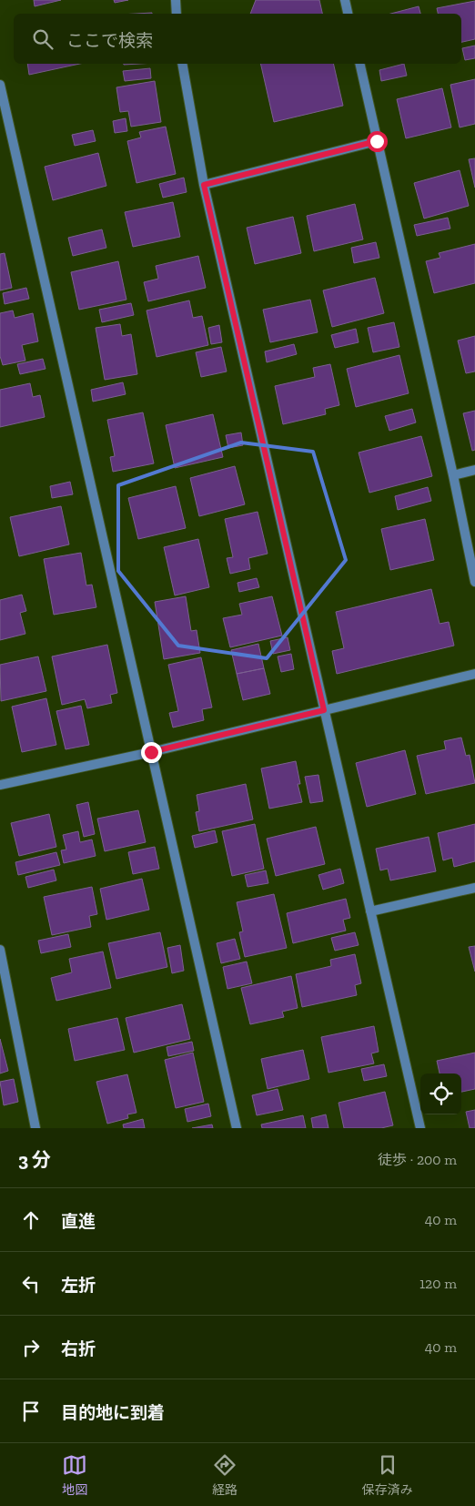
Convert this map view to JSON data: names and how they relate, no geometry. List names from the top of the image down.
{
  "page": {
    "search": "ここで検索",
    "heading": ["3 分", "徒歩 · 200 m"],
    "list": [
      ["直進", "40 m"],
      ["左折", "120 m"],
      ["右折", "40 m"],
      "目的地に到着"
    ],
    "nav": ["地図", "経路", "保存済み"]
  }
}
